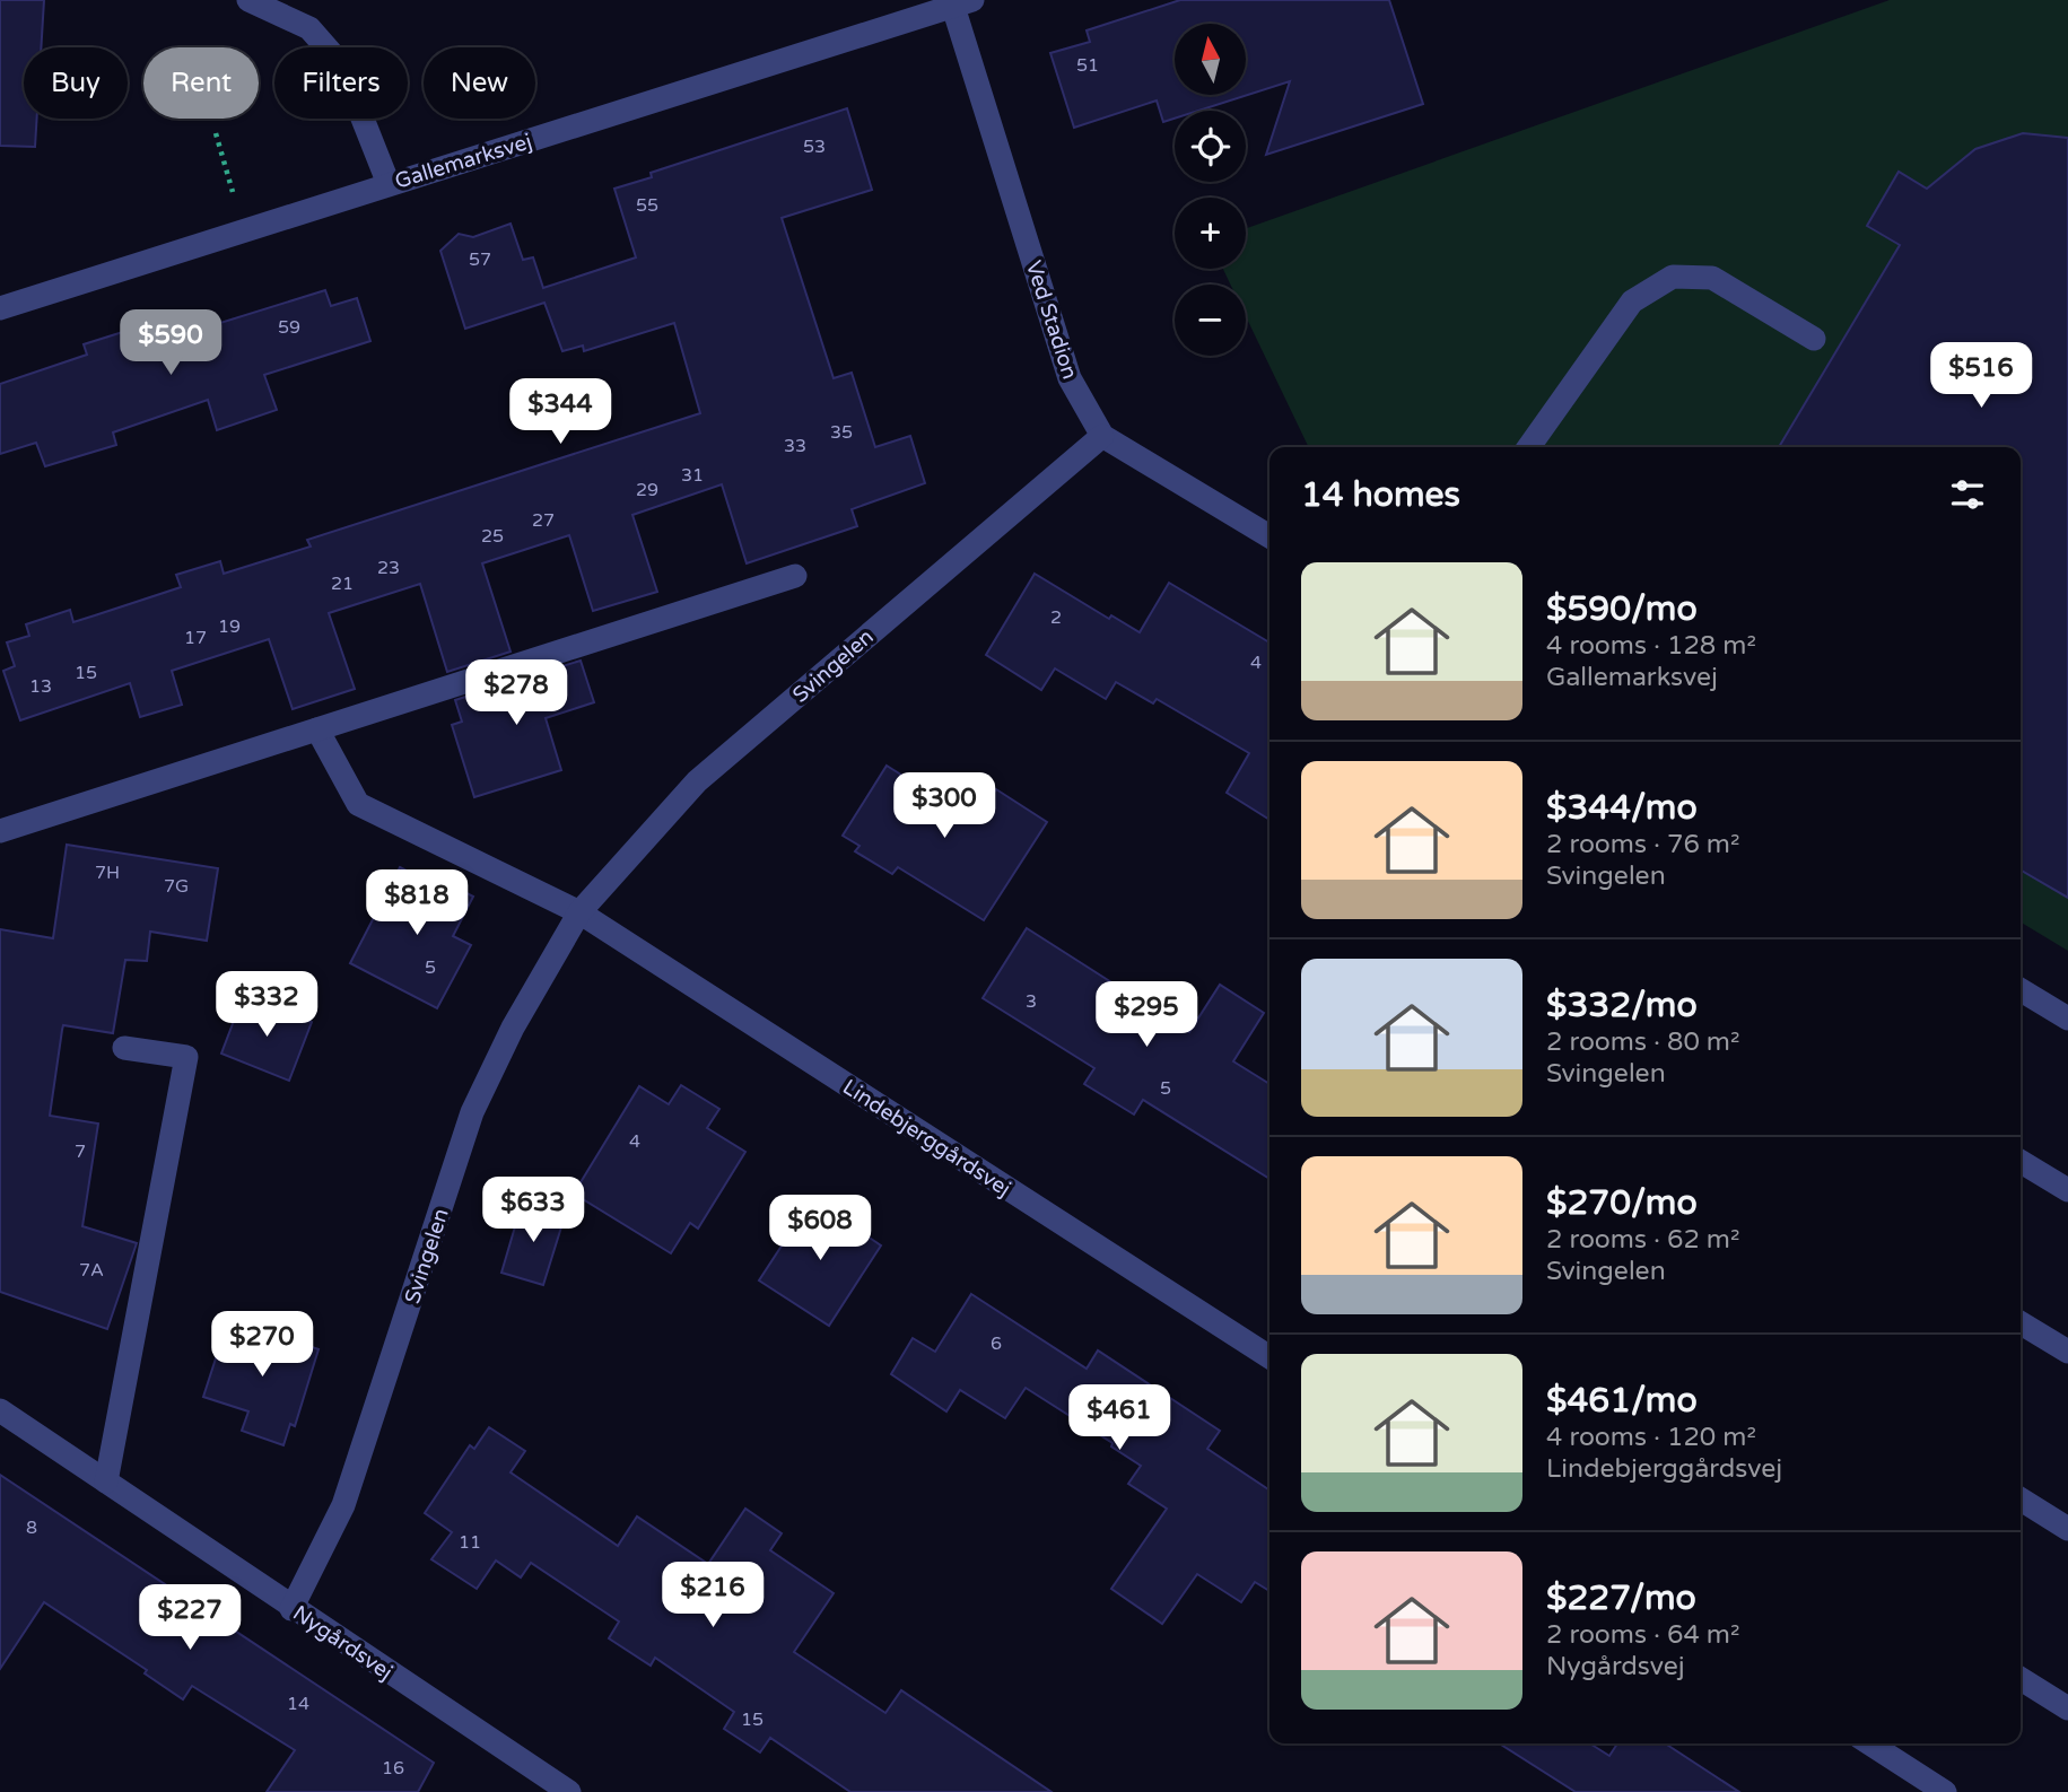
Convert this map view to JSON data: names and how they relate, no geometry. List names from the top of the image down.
{
  "streets": {
    "street": [
      "Gallemarksvej",
      "Ved Stadion",
      "Svingelen",
      "Lindebjerggårdsvej",
      "Nygårdsvej"
    ]
  },
  "crossings": [
    ["Gallemarksvej", "Ved Stadion"],
    ["Ved Stadion", "Svingelen"],
    ["Svingelen", "Lindebjerggårdsvej"],
    ["Svingelen", "Nygårdsvej"]
  ],
  "house_numbers": [
    "51",
    "53",
    "55",
    "57",
    "59",
    "35",
    "33",
    "31",
    "29",
    "27",
    "25",
    "23",
    "21",
    "2",
    "19",
    "17",
    "4",
    "15",
    "13",
    "7H",
    "7G",
    "5",
    "3",
    "5",
    "4",
    "7",
    "7A",
    "6",
    "8",
    "11",
    "14",
    "15",
    "16"
  ],
  "north": "top",
  "page": {
    "map_buttons": ["+", "−"],
    "chip": [
      "Buy",
      "Rent",
      "Filters",
      "New"
    ],
    "price": [
      "$590",
      "$516",
      "$344",
      "$278",
      "$300",
      "$818",
      "$332",
      "$295",
      "$633",
      "$608",
      "$270",
      "$461",
      "$216",
      "$227"
    ],
    "heading": "14 homes",
    "list": [
      {
        "name": "$590/mo",
        "note": "4 rooms · 128 m² · Gallemarksvej"
      },
      {
        "name": "$344/mo",
        "note": "2 rooms · 76 m² · Svingelen"
      },
      {
        "name": "$332/mo",
        "note": "2 rooms · 80 m² · Svingelen"
      },
      {
        "name": "$270/mo",
        "note": "2 rooms · 62 m² · Svingelen"
      },
      {
        "name": "$461/mo",
        "note": "4 rooms · 120 m² · Lindebjerggårdsvej"
      },
      {
        "name": "$227/mo",
        "note": "2 rooms · 64 m² · Nygårdsvej"
      }
    ]
  }
}
